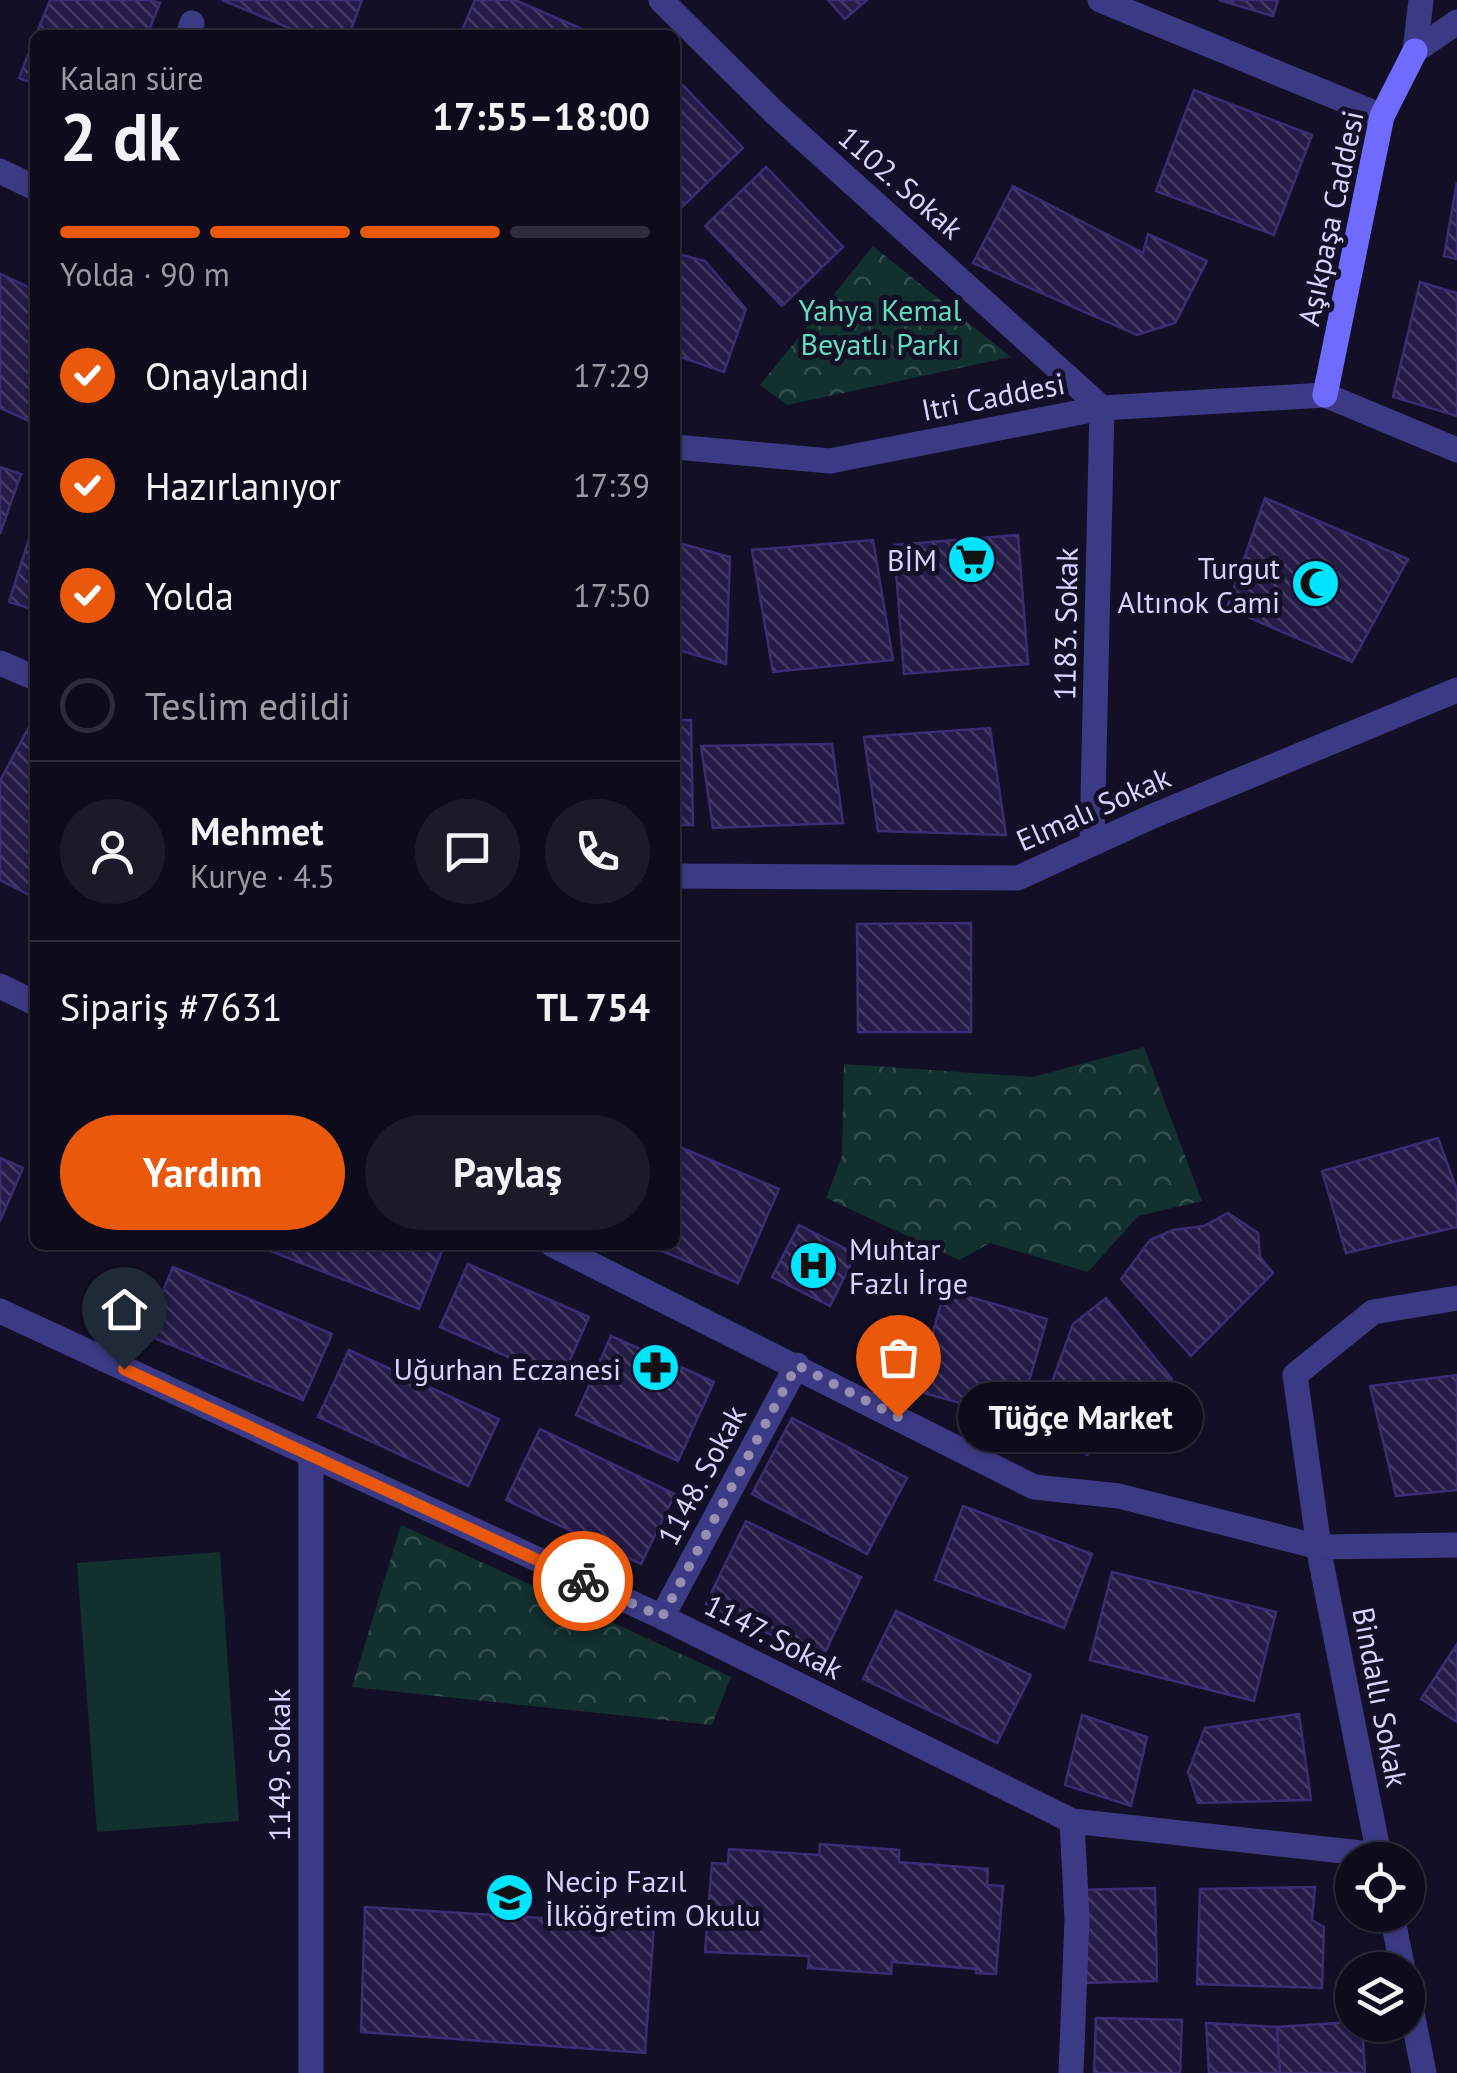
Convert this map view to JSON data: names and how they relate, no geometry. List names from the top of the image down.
{
  "streets": {
    "street": [
      "1102. Sokak",
      "Aşıkpaşa Caddesi",
      "Itri Caddesi",
      "1183. Sokak",
      "Elmalı Sokak",
      "1148. Sokak",
      "1147. Sokak",
      "Bindallı Sokak",
      "1149. Sokak"
    ]
  },
  "crossings": [
    ["1102. Sokak", "Itri Caddesi"],
    ["1102. Sokak", "1183. Sokak"],
    ["Aşıkpaşa Caddesi", "Itri Caddesi"],
    ["Itri Caddesi", "1183. Sokak"],
    ["1183. Sokak", "Elmalı Sokak"],
    ["1148. Sokak", "1147. Sokak"],
    ["1147. Sokak", "1149. Sokak"]
  ],
  "parks": ["Yahya Kemal Beyatlı Parkı"],
  "places": {
    "supermarket": ["BİM"],
    "mosque": ["Turgut Altınok Cami"],
    "hospital": ["Muhtar Fazlı İrge"],
    "pharmacy": ["Uğurhan Eczanesi"],
    "other": ["Tüğçe Market"],
    "school or university": ["Necip Fazıl İlköğretim Okulu"]
  },
  "page": {
    "heading": ["2 dk", "Kalan süre", "17:55–18:00"],
    "panel": [
      "Mehmet",
      "Kurye · 4.5",
      "Sipariş #7631",
      "TL 754"
    ],
    "bar": "Yolda · 90 m",
    "list": [
      ["Onaylandı", "17:29"],
      ["Hazırlanıyor", "17:39"],
      ["Yolda", "17:50"],
      "Teslim edildi"
    ],
    "buttons": ["Yardım", "Paylaş"],
    "bubble": "Tüğçe Market"
  }
}
